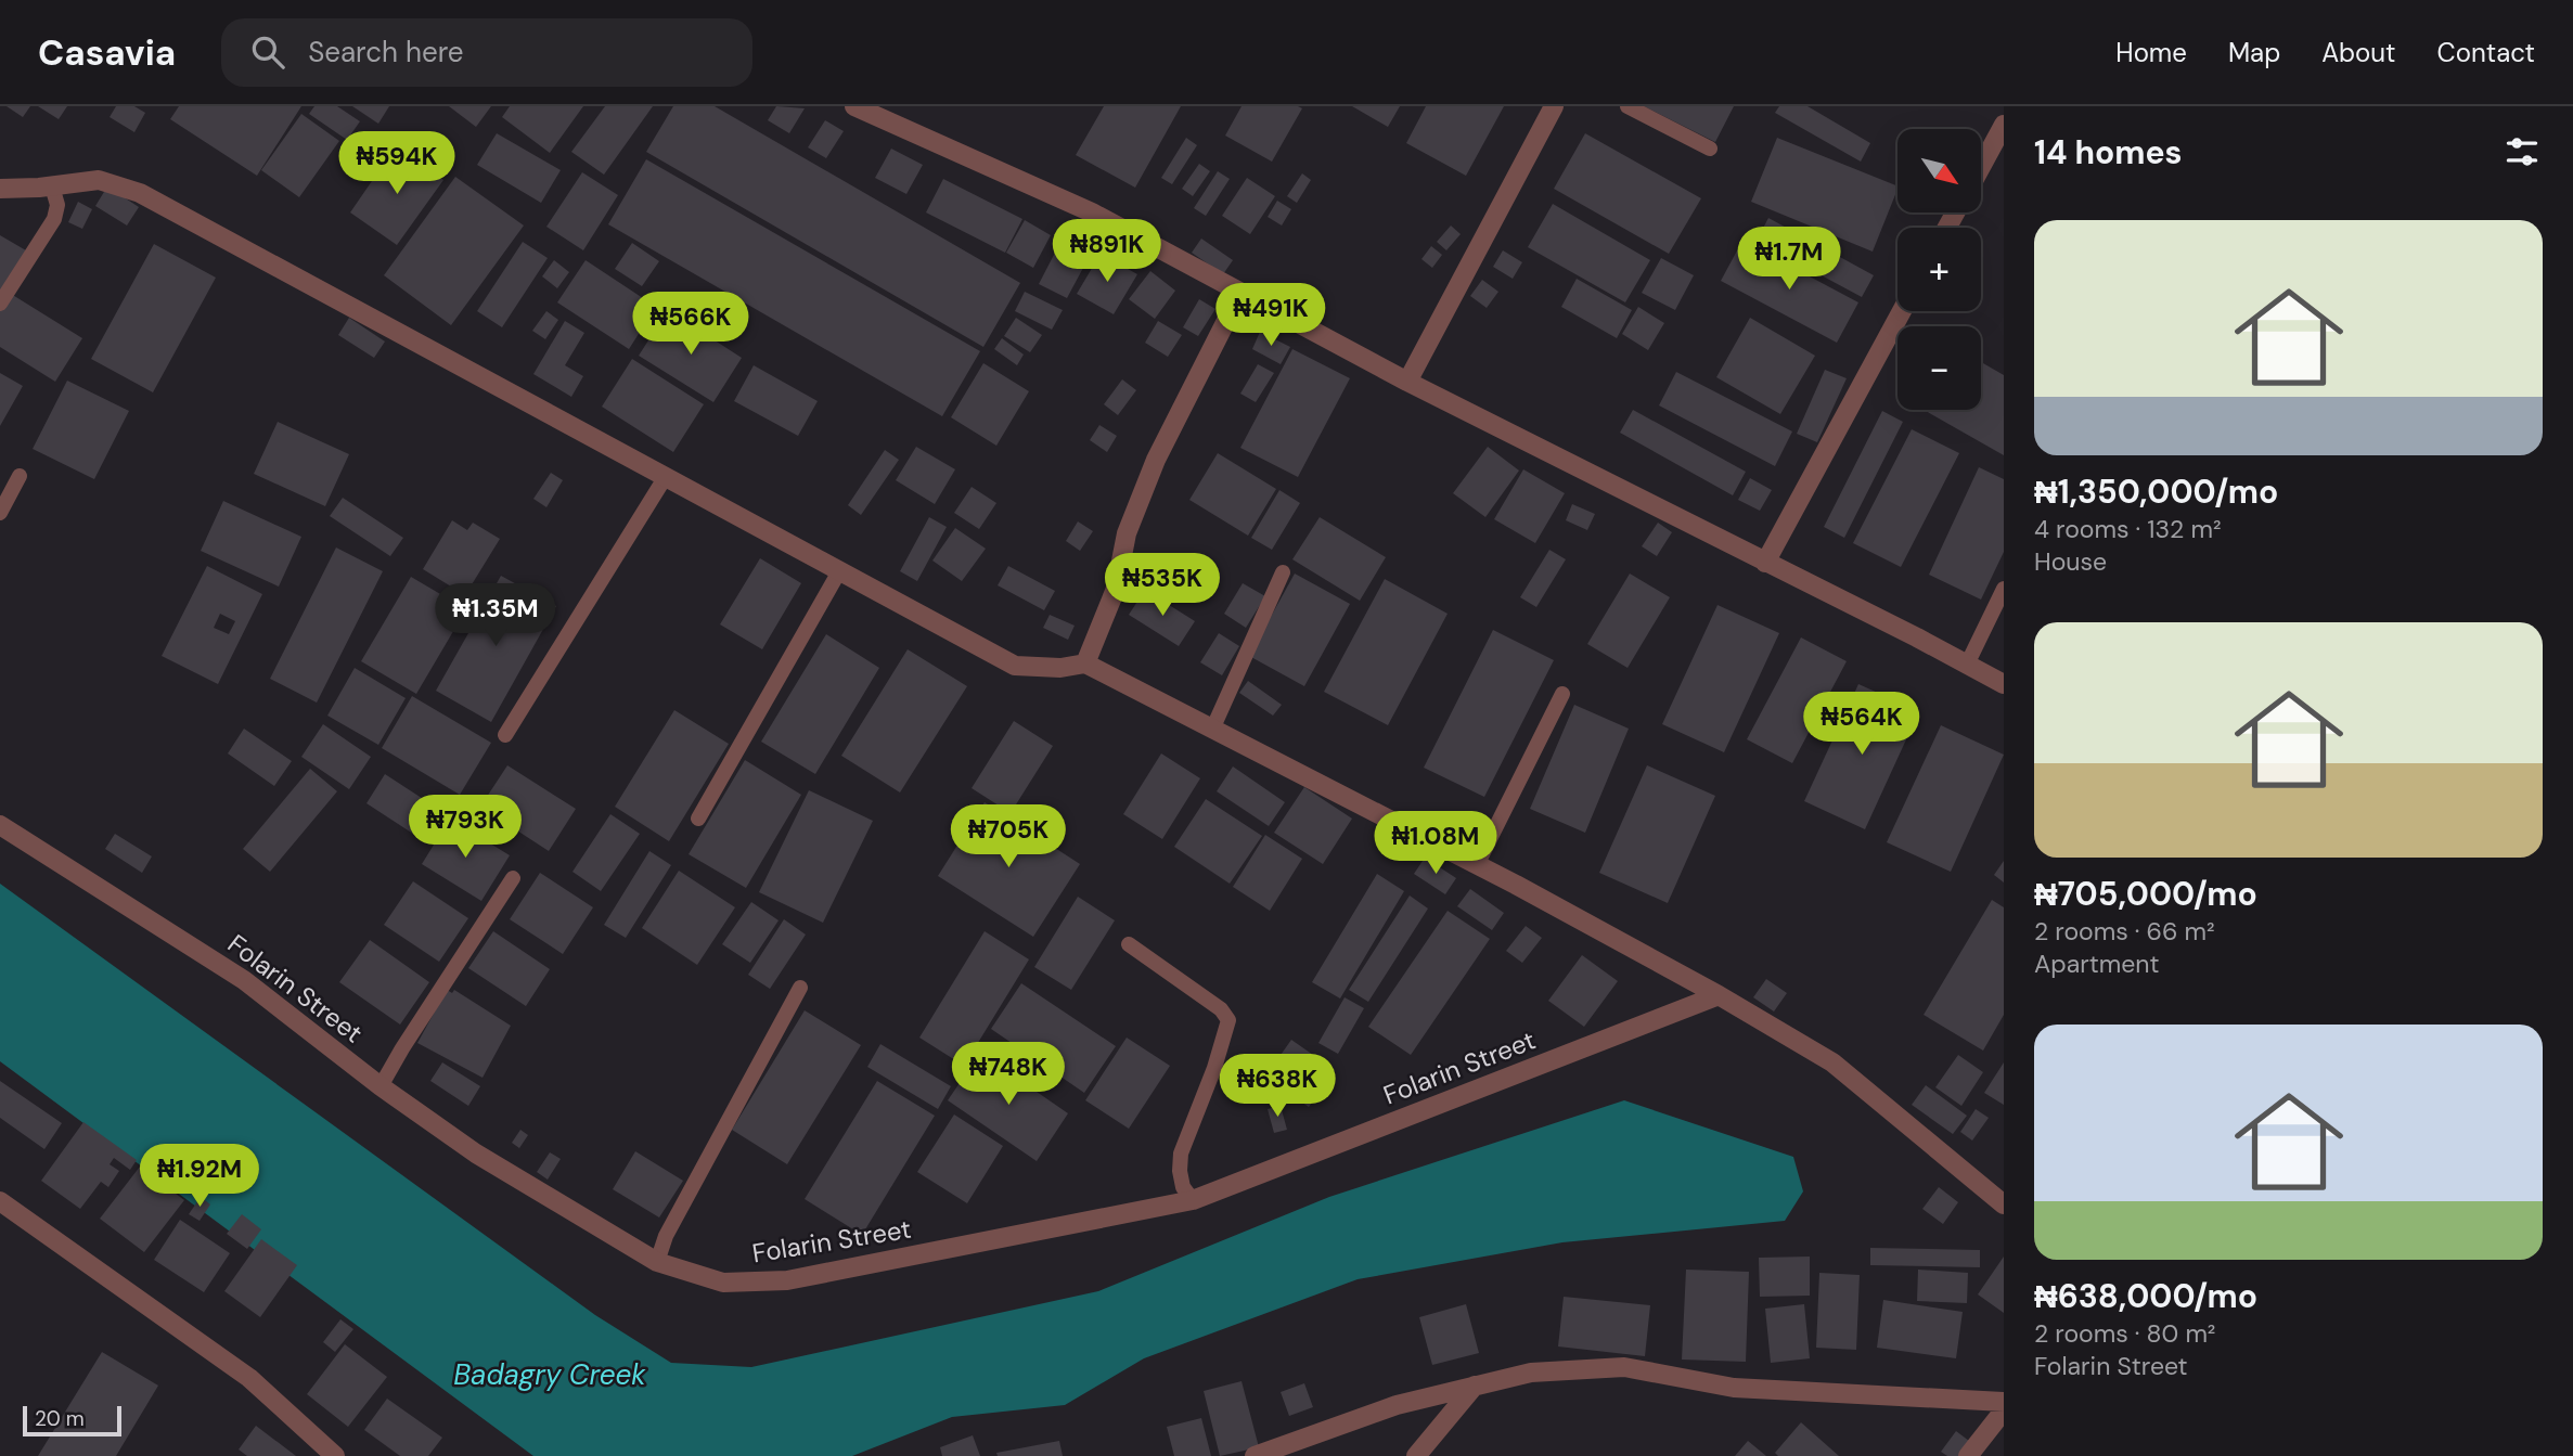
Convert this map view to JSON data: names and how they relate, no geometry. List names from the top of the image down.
{
  "streets": {
    "street": ["Folarin Street"]
  },
  "water": ["Badagry Creek"],
  "scale_bar": "20 m",
  "north": "bottom right",
  "page": {
    "header": "Casavia",
    "search": "Search here",
    "nav": [
      "Home",
      "Map",
      "About",
      "Contact"
    ],
    "heading": "14 homes",
    "map_buttons": ["+", "−"],
    "price": [
      "₦594K",
      "₦891K",
      "₦1.7M",
      "₦491K",
      "₦566K",
      "₦535K",
      "₦1.35M",
      "₦564K",
      "₦793K",
      "₦705K",
      "₦1.08M",
      "₦748K",
      "₦638K",
      "₦1.92M"
    ],
    "list": [
      {
        "name": "₦1,350,000/mo",
        "note": "4 rooms · 132 m² · House"
      },
      {
        "name": "₦705,000/mo",
        "note": "2 rooms · 66 m² · Apartment"
      },
      {
        "name": "₦638,000/mo",
        "note": "2 rooms · 80 m² · Folarin Street"
      }
    ],
    "scale": "20 m"
  }
}
